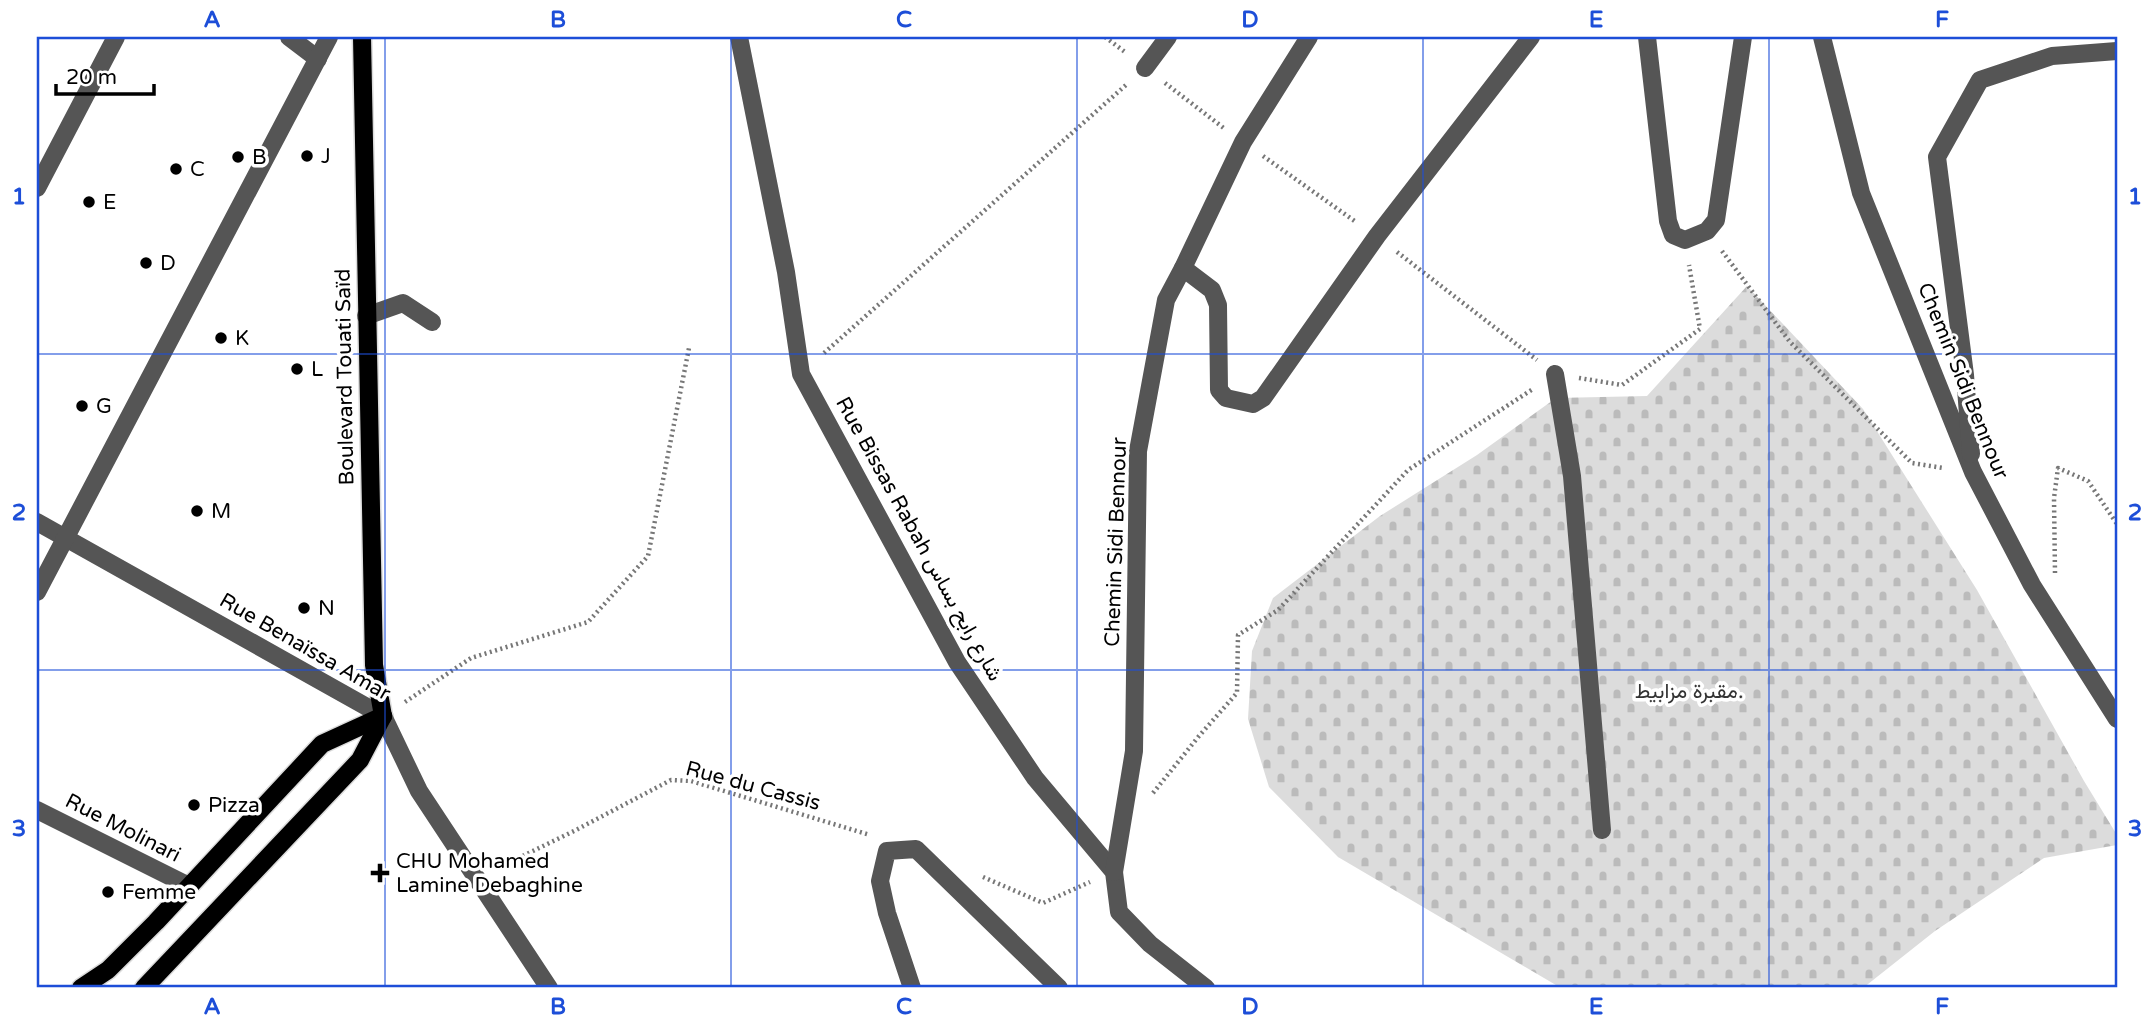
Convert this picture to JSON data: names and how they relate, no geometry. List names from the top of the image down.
{
  "streets": {
    "main road": ["Boulevard Touati Saïd"],
    "street": [
      "Chemin Sidi Bennour",
      "Rue Bissas Rabah شارع رابح بساس",
      "Rue Benaïssa Amar",
      "Rue Molinari"
    ],
    "path": ["Rue du Cassis"]
  },
  "crossings": [
    ["Boulevard Touati Saïd", "Rue Benaïssa Amar"],
    ["Chemin Sidi Bennour", "Rue Bissas Rabah شارع رابح بساس"],
    ["Rue Benaïssa Amar", "Rue du Cassis"]
  ],
  "parks": ["مقبرة مزابيط."],
  "places": {
    "other": [
      "J",
      "B",
      "C",
      "E",
      "D",
      "K",
      "L",
      "G",
      "M",
      "N",
      "Pizza",
      "Femme"
    ],
    "health": ["CHU Mohamed Lamine Debaghine"]
  },
  "scale_bar": "20 m",
  "grid": {
    "columns": [
      "A",
      "B",
      "C",
      "D",
      "E",
      "F"
    ],
    "rows": ["1", "2", "3"]
  }
}
